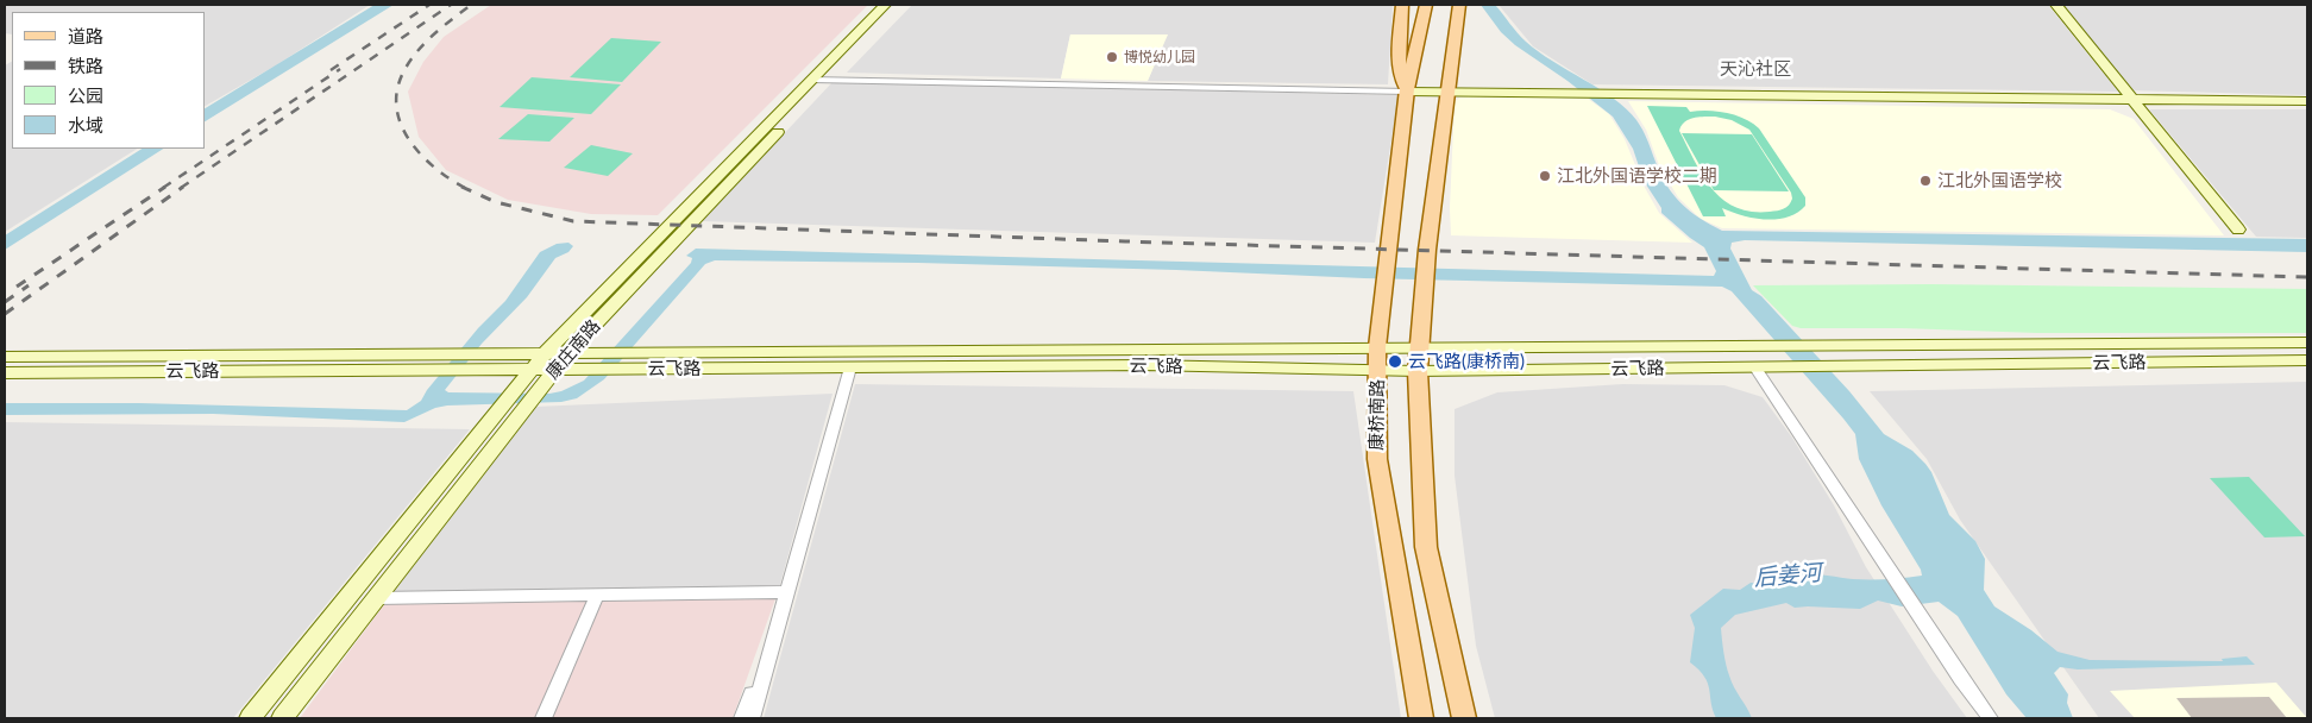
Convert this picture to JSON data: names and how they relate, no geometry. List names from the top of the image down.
{
  "streets": {
    "main road": ["康庄南路", "云飞路", "康桥南路"]
  },
  "crossings": [
    ["康庄南路", "云飞路"],
    ["云飞路", "康桥南路"]
  ],
  "districts": ["天沁社区"],
  "water": ["后姜河"],
  "places": [
    "博悦幼儿园",
    "江北外国语学校二期",
    "江北外国语学校",
    "云飞路(康桥南)"
  ],
  "legend": [
    "道路",
    "铁路",
    "公园",
    "水域"
  ]
}
